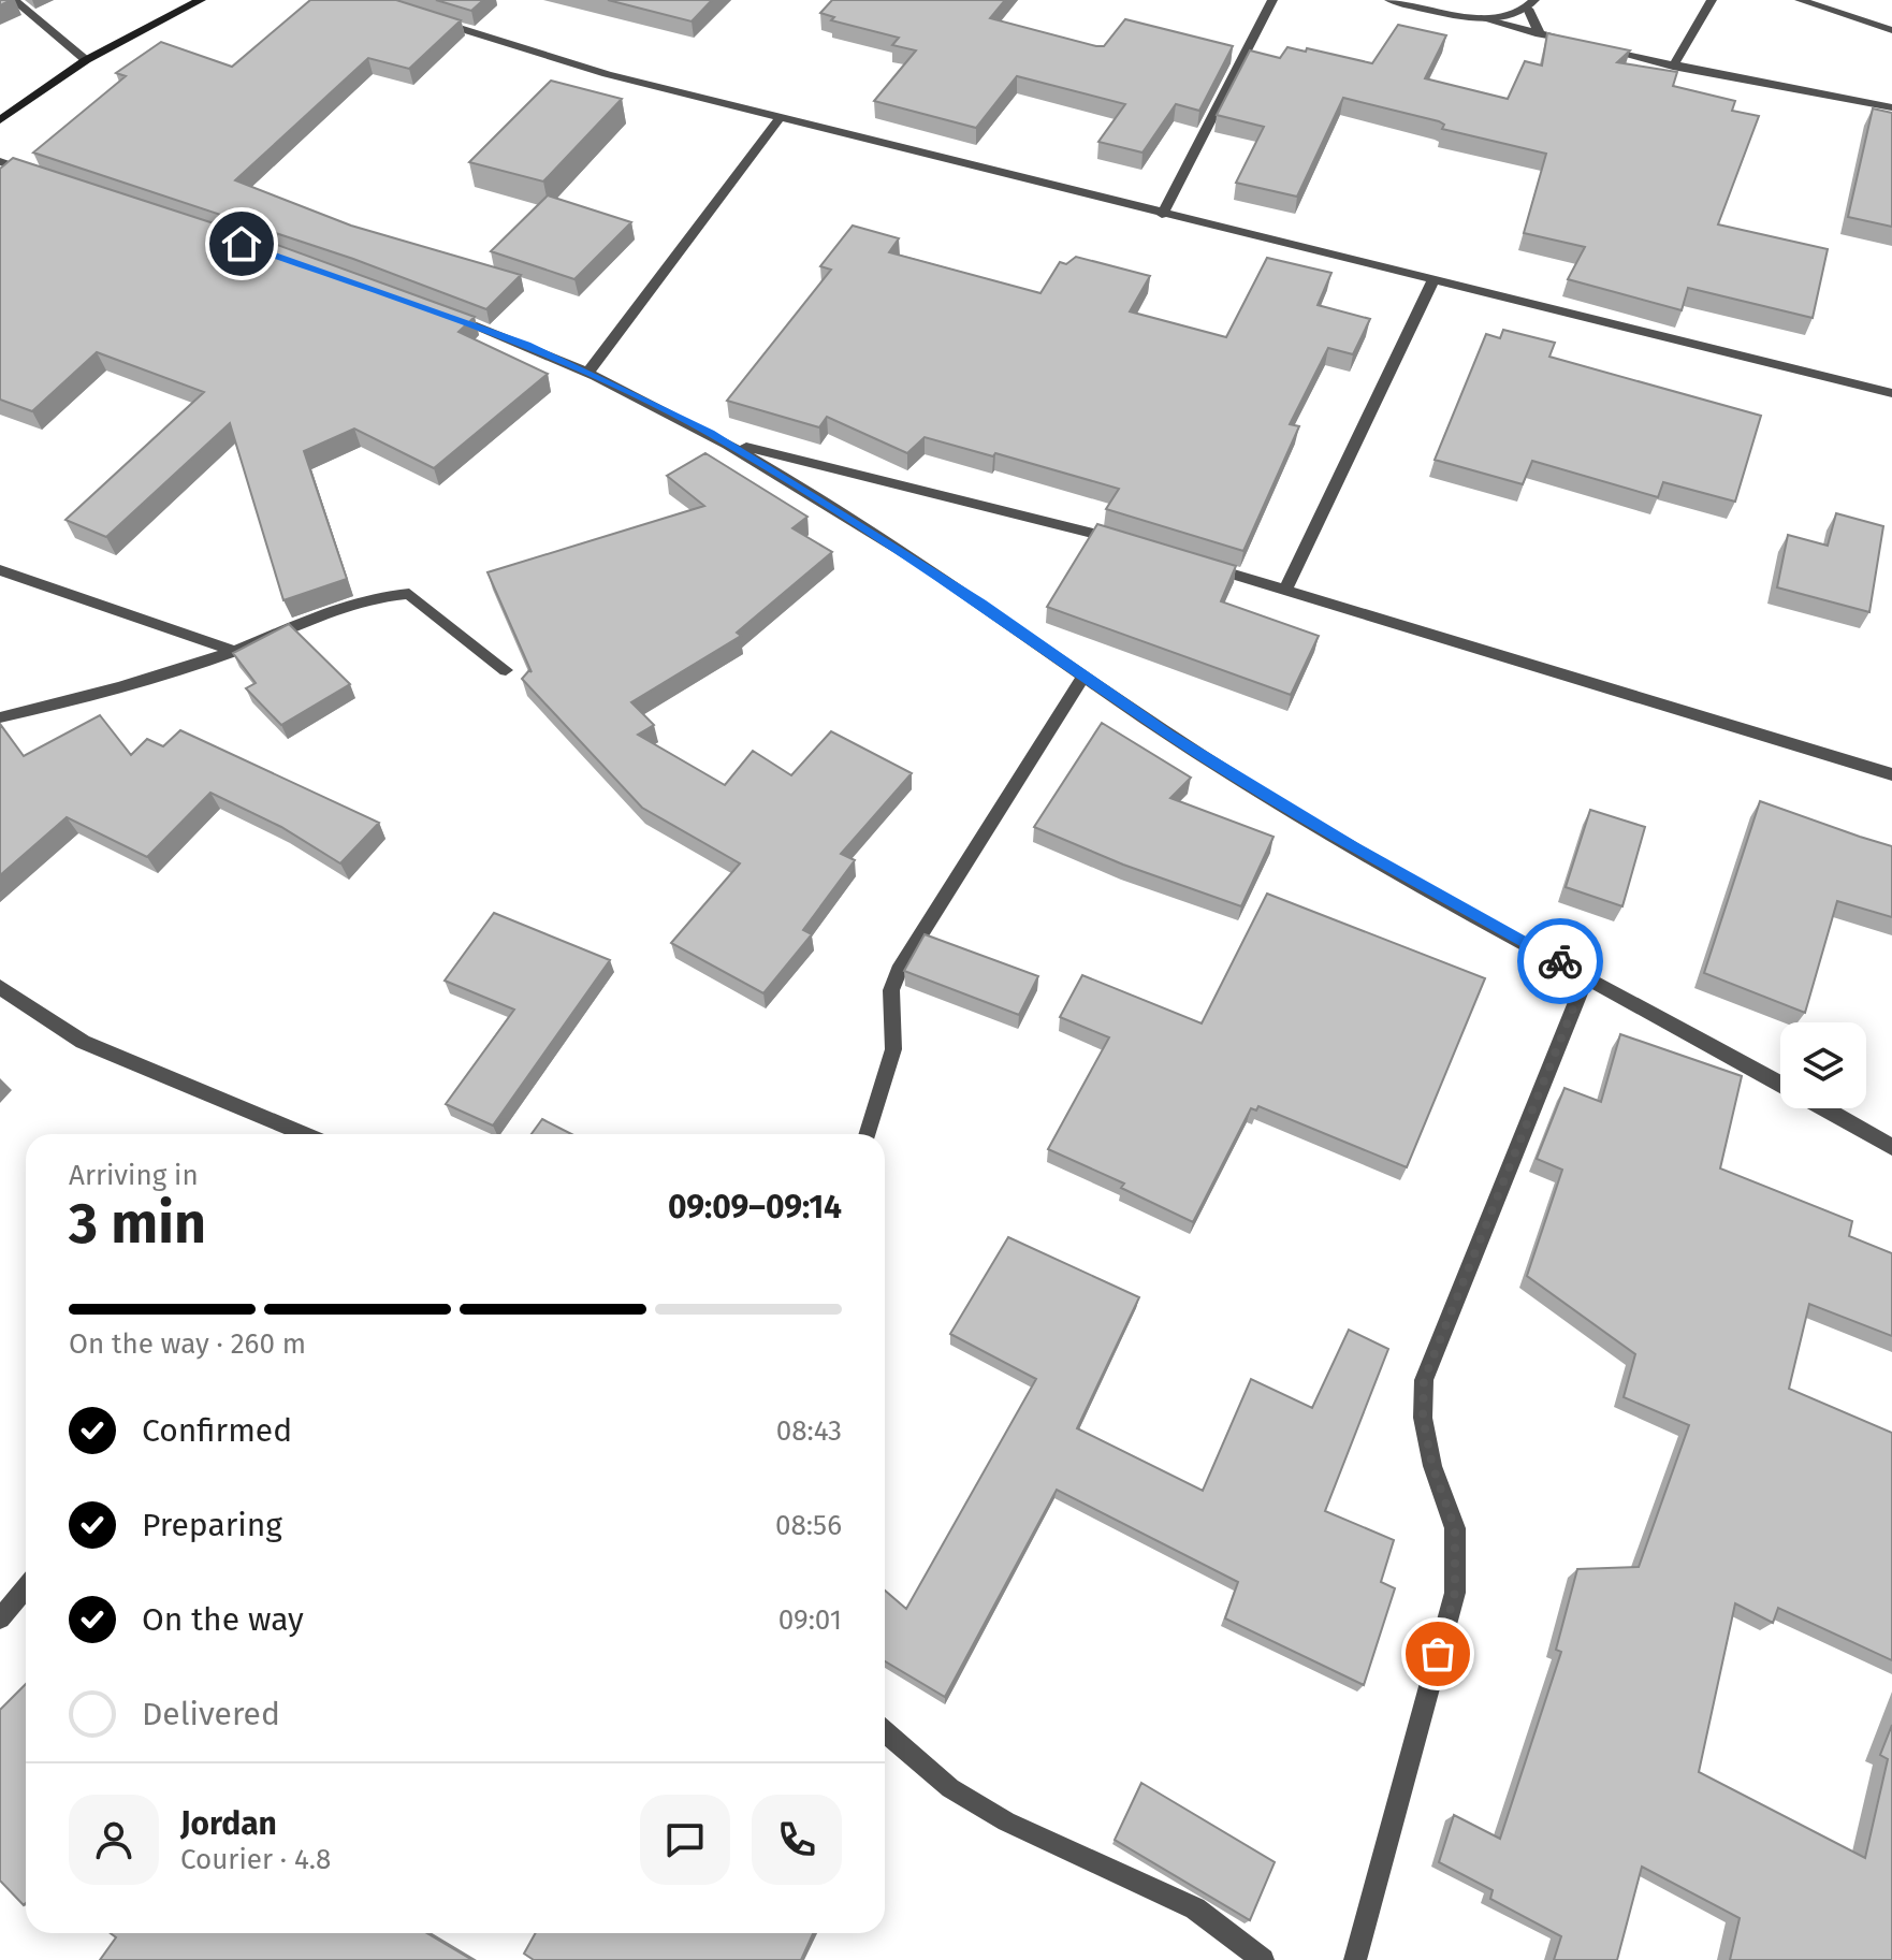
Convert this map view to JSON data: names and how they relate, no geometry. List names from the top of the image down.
{
  "page": {
    "heading": ["3 min", "Arriving in", "09:09–09:14"],
    "panel": ["Jordan", "Courier · 4.8"],
    "bar": "On the way · 260 m",
    "list": [
      ["Confirmed", "08:43"],
      ["Preparing", "08:56"],
      ["On the way", "09:01"],
      "Delivered"
    ]
  }
}
